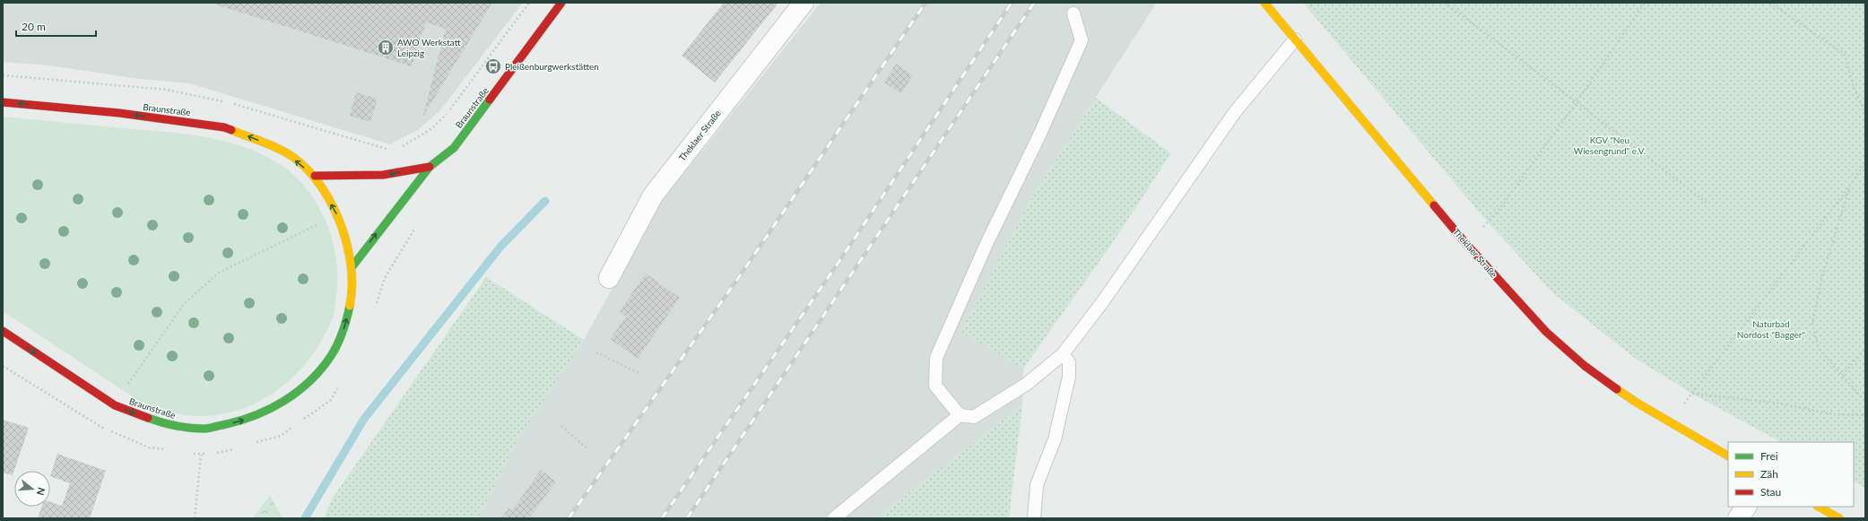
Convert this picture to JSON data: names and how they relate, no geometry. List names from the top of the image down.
{
  "streets": {
    "main road": ["Braunstraße", "Theklaer Straße"]
  },
  "parks": ["KGV \"Neu Wiesengrund\" e.V.", "Naturbad Nordost \"Bagger\""],
  "places": {
    "building": ["AWO Werkstatt Leipzig"],
    "bus stop": ["Pleißenburgwerkstätten"]
  },
  "legend": ["Frei", "Zäh", "Stau"],
  "scale_bar": "20 m",
  "north": "right"
}
